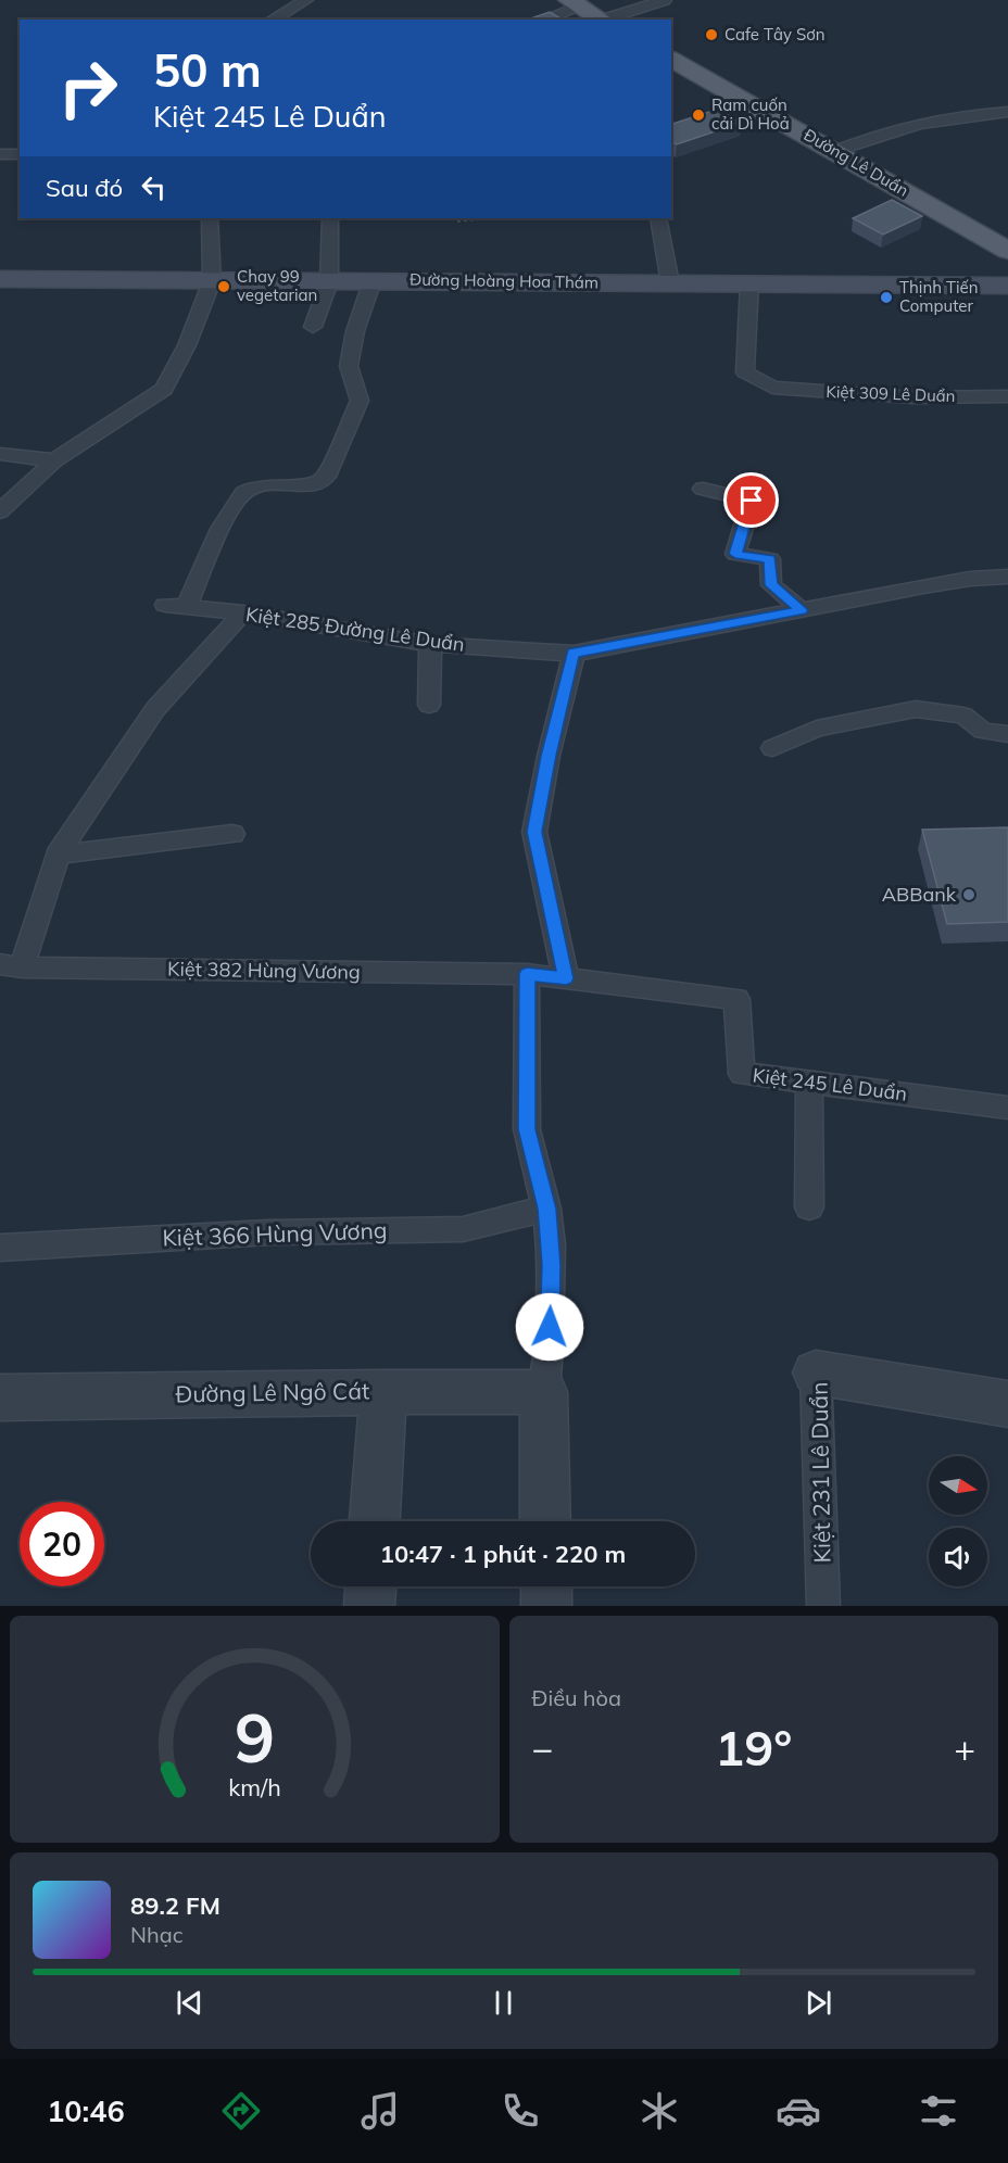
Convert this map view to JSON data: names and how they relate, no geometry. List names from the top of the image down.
{
  "streets": {
    "main road": ["Đường Lê Duẩn", "Đường Hoàng Hoa Thám"],
    "street": ["Đường Lê Ngô Cát", "Kiệt 231 Lê Duẩn"],
    "lane": [
      "Kiệt 309 Lê Duẩn",
      "Kiệt 285 Đường Lê Duẩn",
      "Kiệt 382 Hùng Vương",
      "Kiệt 245 Lê Duẩn",
      "Kiệt 366 Hùng Vương"
    ]
  },
  "crossings": [
    ["Đường Hoàng Hoa Thám", "Kiệt 309 Lê Duẩn"],
    ["Đường Hoàng Hoa Thám", "Kiệt 285 Đường Lê Duẩn"],
    ["Kiệt 382 Hùng Vương", "Kiệt 245 Lê Duẩn"]
  ],
  "places": [
    "Cafe Tây Sơn",
    "Ram cuốn cải Dì Hoả",
    "Chay 99 vegetarian",
    "Thịnh Tiến Computer",
    "ABBank"
  ],
  "north": "right",
  "page": {
    "turn": ["50 m", "Kiệt 245 Lê Duẩn"],
    "then": "Sau đó",
    "limit": "20",
    "trip": "10:47 · 1 phút · 220 m",
    "tile": "Điều hòa",
    "heat": ["−", "19°", "+"],
    "song": ["89.2 FM", "Nhạc"],
    "tabs": "10:46",
    "gauge": ["9", "km/h"]
  }
}
